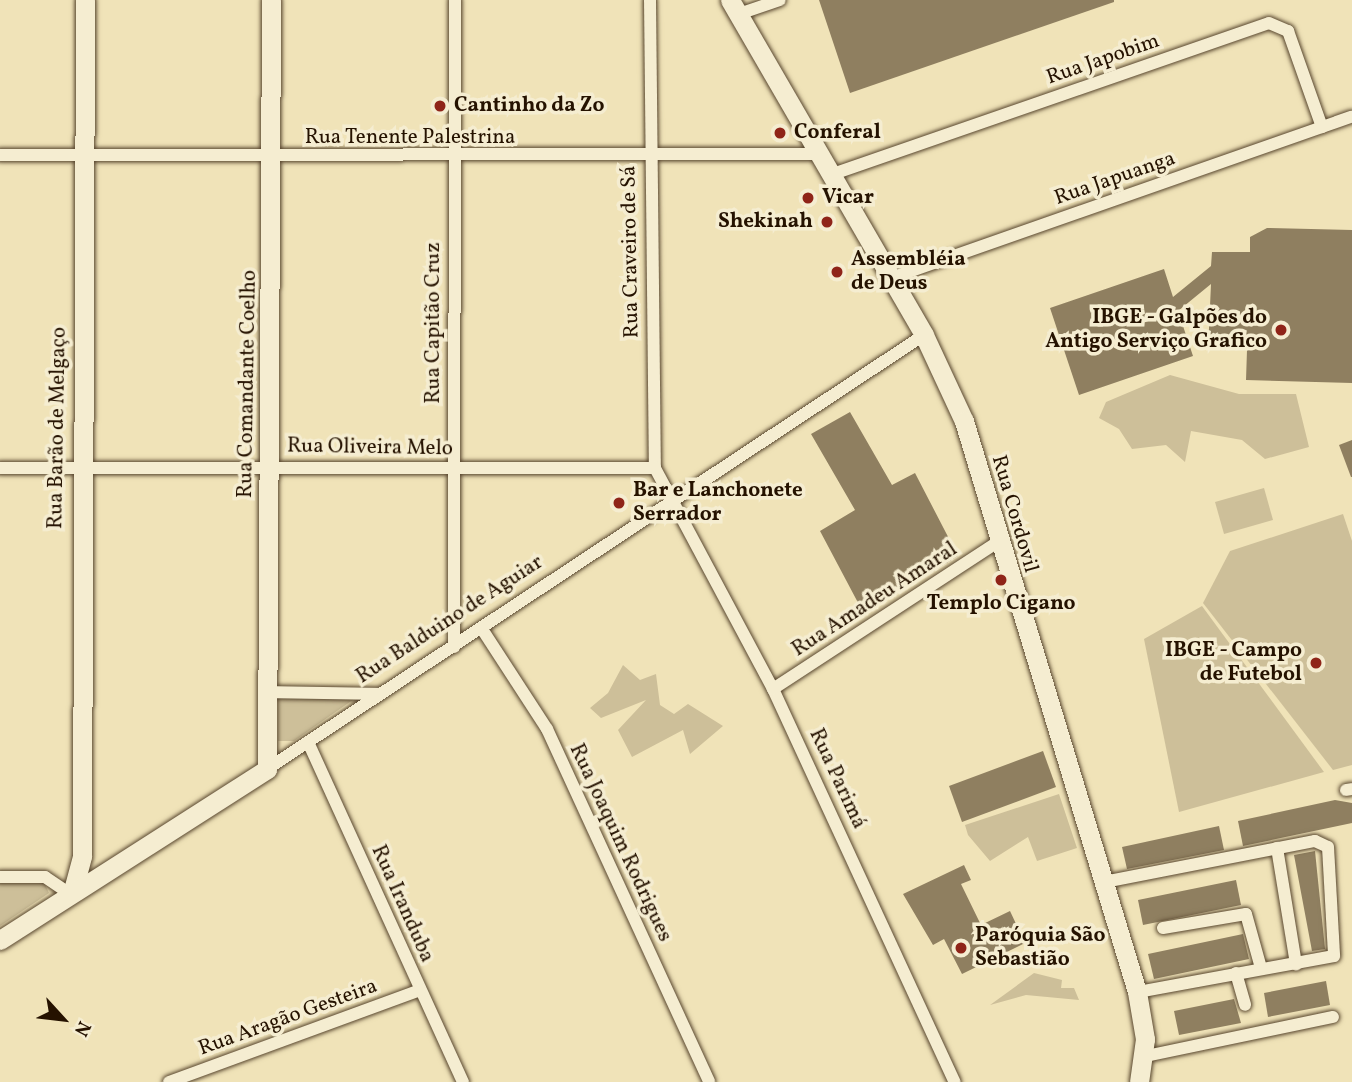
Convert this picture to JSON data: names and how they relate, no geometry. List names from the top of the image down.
{
  "streets": {
    "street": [
      "Rua Japobim",
      "Rua Tenente Palestrina",
      "Rua Japuanga",
      "Rua Craveiro de Sá",
      "Rua Capitão Cruz",
      "Rua Comandante Coelho",
      "Rua Barão de Melgaço",
      "Rua Oliveira Melo",
      "Rua Cordovil",
      "Rua Amadeu Amaral",
      "Rua Balduino de Aguiar",
      "Rua Parimá",
      "Rua Joaquim Rodrigues",
      "Rua Iranduba",
      "Rua Aragão Gesteira"
    ]
  },
  "crossings": [
    ["Rua Japobim", "Rua Japuanga"],
    ["Rua Japobim", "Rua Cordovil"],
    ["Rua Tenente Palestrina", "Rua Craveiro de Sá"],
    ["Rua Tenente Palestrina", "Rua Capitão Cruz"],
    ["Rua Tenente Palestrina", "Rua Comandante Coelho"],
    ["Rua Tenente Palestrina", "Rua Barão de Melgaço"],
    ["Rua Tenente Palestrina", "Rua Cordovil"],
    ["Rua Japuanga", "Rua Cordovil"],
    ["Rua Craveiro de Sá", "Rua Oliveira Melo"],
    ["Rua Craveiro de Sá", "Rua Balduino de Aguiar"],
    ["Rua Craveiro de Sá", "Rua Parimá"],
    ["Rua Capitão Cruz", "Rua Oliveira Melo"],
    ["Rua Capitão Cruz", "Rua Balduino de Aguiar"],
    ["Rua Comandante Coelho", "Rua Oliveira Melo"],
    ["Rua Comandante Coelho", "Rua Balduino de Aguiar"],
    ["Rua Barão de Melgaço", "Rua Oliveira Melo"],
    ["Rua Barão de Melgaço", "Rua Balduino de Aguiar"],
    ["Rua Cordovil", "Rua Amadeu Amaral"],
    ["Rua Cordovil", "Rua Balduino de Aguiar"],
    ["Rua Amadeu Amaral", "Rua Parimá"],
    ["Rua Balduino de Aguiar", "Rua Parimá"],
    ["Rua Balduino de Aguiar", "Rua Joaquim Rodrigues"],
    ["Rua Balduino de Aguiar", "Rua Iranduba"],
    ["Rua Iranduba", "Rua Aragão Gesteira"]
  ],
  "places": [
    "Cantinho da Zo",
    "Conferal",
    "Vicar",
    "Shekinah",
    "Assembléia de Deus",
    "IBGE - Galpões do Antigo Serviço Grafico",
    "Bar e Lanchonete Serrador",
    "Templo Cigano",
    "IBGE - Campo de Futebol",
    "Paróquia São Sebastião"
  ],
  "north": "bottom right"
}
